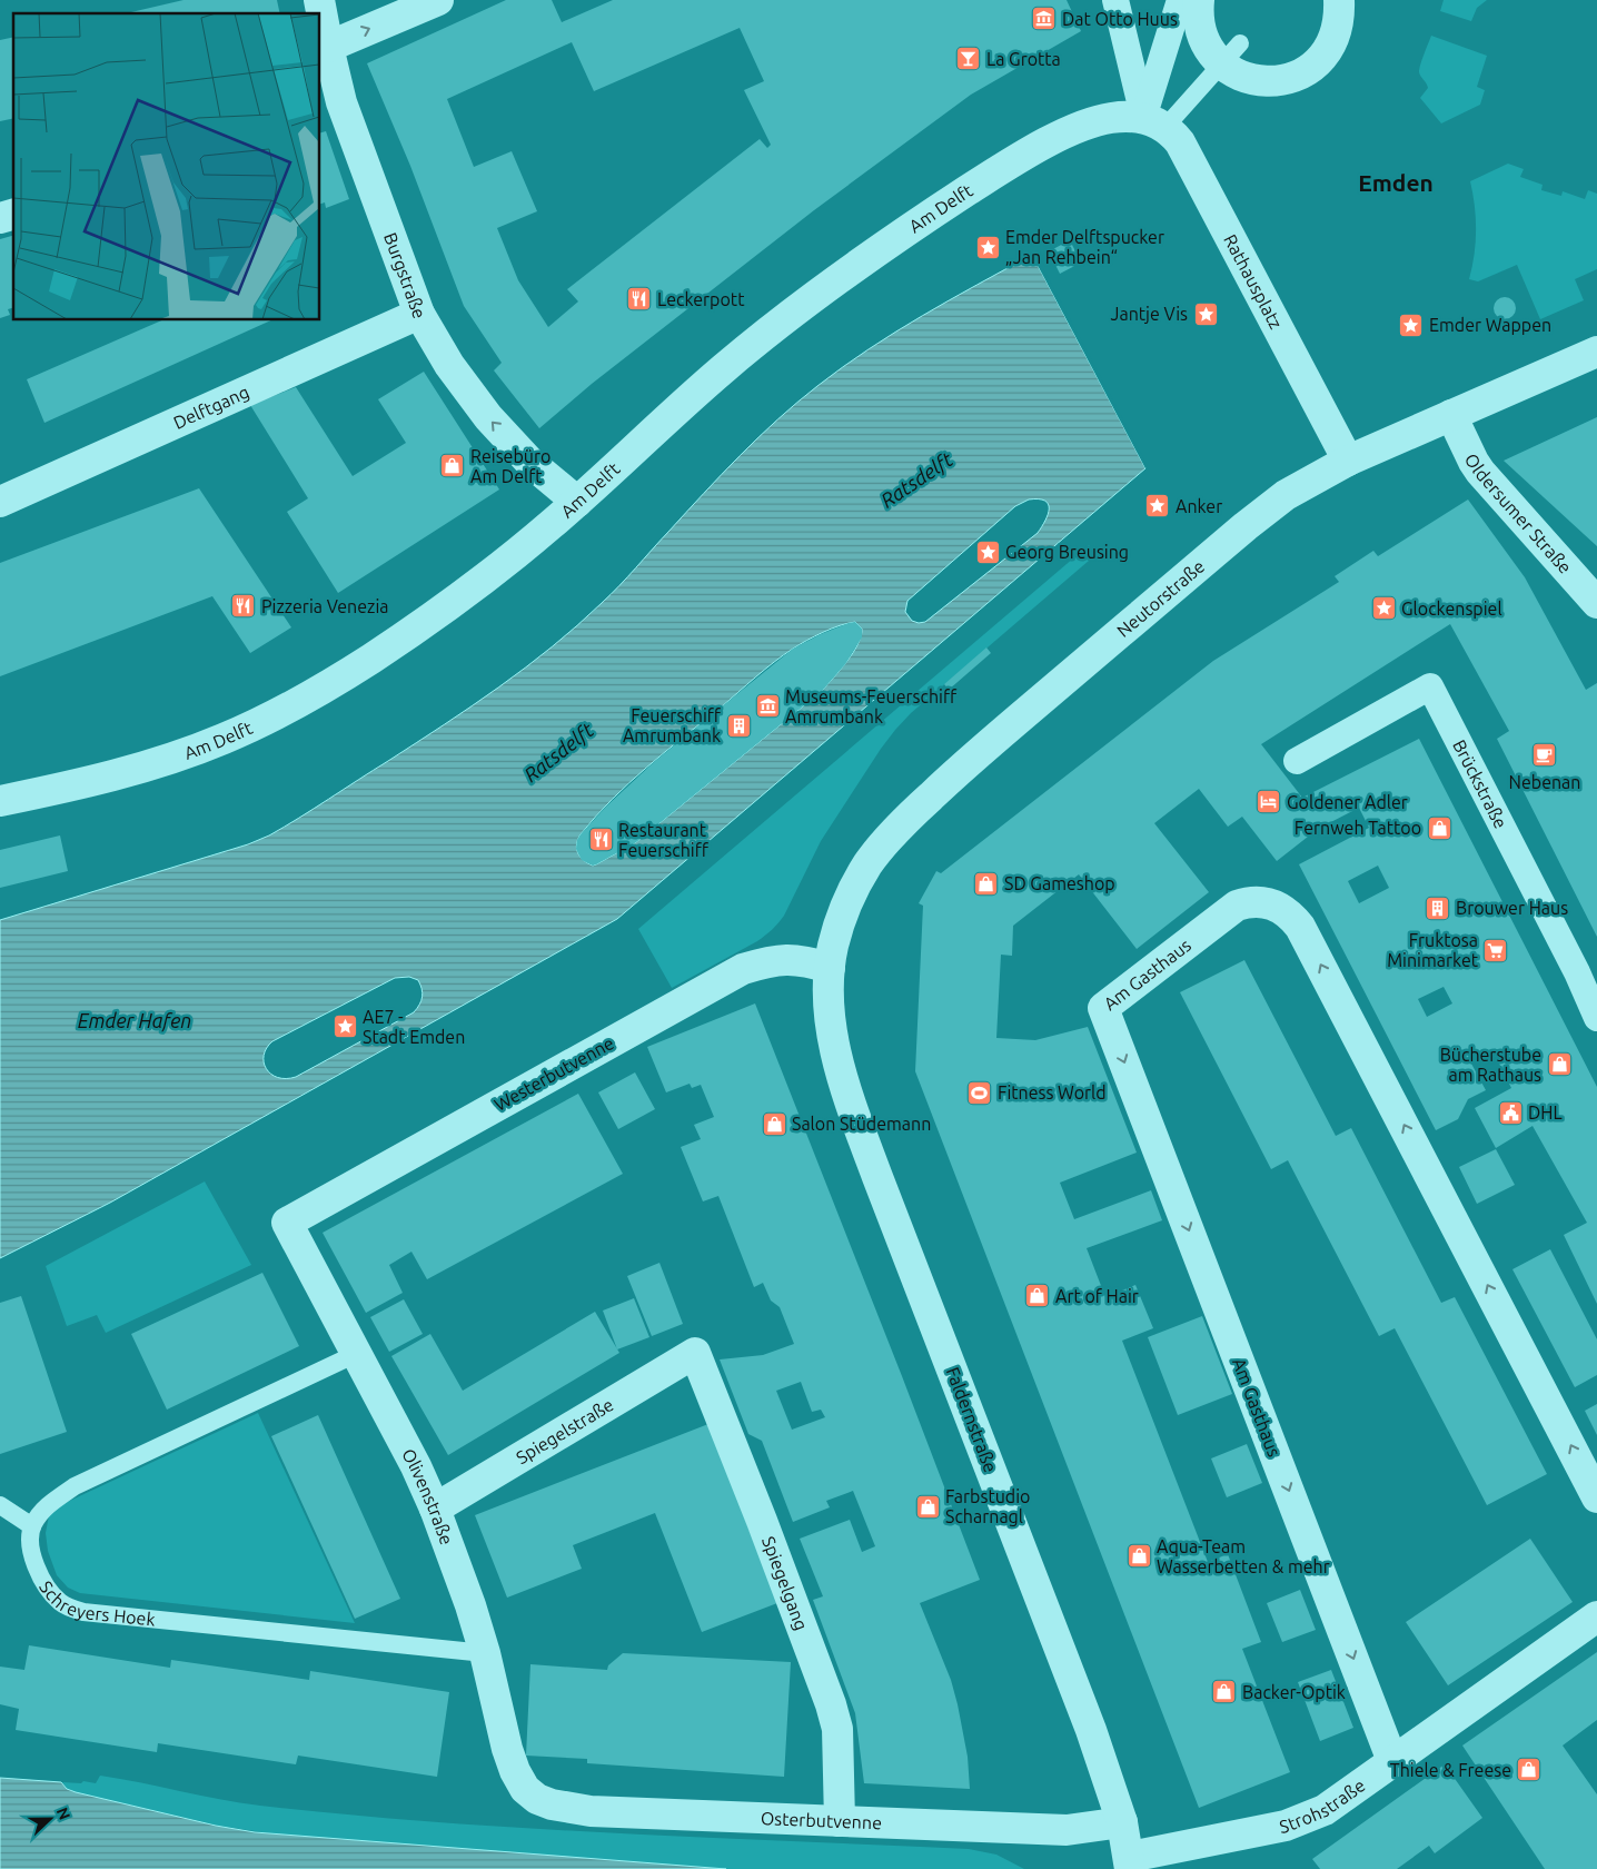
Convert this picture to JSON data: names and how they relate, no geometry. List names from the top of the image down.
{
  "streets": {
    "street": [
      "Am Delft",
      "Burgstraße",
      "Rathausplatz",
      "Delftgang",
      "Oldersumer Straße",
      "Neutorstraße",
      "Brückstraße",
      "Am Gasthaus",
      "Westerbutvenne",
      "Faldernstraße",
      "Spiegelstraße",
      "Olivenstraße",
      "Spiegelgang",
      "Strohstraße",
      "Osterbutvenne"
    ],
    "lane": ["Schreyers Hoek"]
  },
  "crossings": [
    ["Am Delft", "Burgstraße"],
    ["Am Delft", "Rathausplatz"],
    ["Burgstraße", "Delftgang"],
    ["Rathausplatz", "Neutorstraße"],
    ["Oldersumer Straße", "Neutorstraße"],
    ["Neutorstraße", "Westerbutvenne"],
    ["Neutorstraße", "Faldernstraße"],
    ["Am Gasthaus", "Strohstraße"],
    ["Westerbutvenne", "Faldernstraße"],
    ["Westerbutvenne", "Olivenstraße"],
    ["Faldernstraße", "Strohstraße"],
    ["Faldernstraße", "Osterbutvenne"],
    ["Spiegelstraße", "Olivenstraße"],
    ["Spiegelstraße", "Spiegelgang"],
    ["Olivenstraße", "Schreyers Hoek"],
    ["Olivenstraße", "Osterbutvenne"],
    ["Spiegelgang", "Osterbutvenne"]
  ],
  "one_way": ["Burgstraße"],
  "districts": ["Emden"],
  "water": ["Ratsdelft", "Emder Hafen"],
  "places": {
    "museum": ["Dat Otto Huus", "Museums-Feuerschiff Amrumbank"],
    "bar": ["La Grotta"],
    "place": [
      "Emder Delftspucker „Jan Rehbein“",
      "Jantje Vis",
      "Emder Wappen",
      "Anker",
      "Georg Breusing",
      "Glockenspiel",
      "AE7 - Stadt Emden"
    ],
    "restaurant": ["Leckerpott", "Pizzeria Venezia", "Restaurant Feuerschiff"],
    "shop": [
      "Reisebüro Am Delft",
      "Fernweh Tattoo",
      "SD Gameshop",
      "Bücherstube am Rathaus",
      "Salon Stüdemann",
      "Art of Hair",
      "Farbstudio Scharnagl",
      "Aqua-Team Wasserbetten & mehr",
      "Backer-Optik",
      "Thiele & Freese"
    ],
    "building": ["Feuerschiff Amrumbank", "Brouwer Haus"],
    "cafe": ["Nebenan"],
    "hotel": ["Goldener Adler"],
    "supermarket": ["Fruktosa Minimarket"],
    "sports": ["Fitness World"],
    "public building": ["DHL"]
  },
  "north": "right"
}
